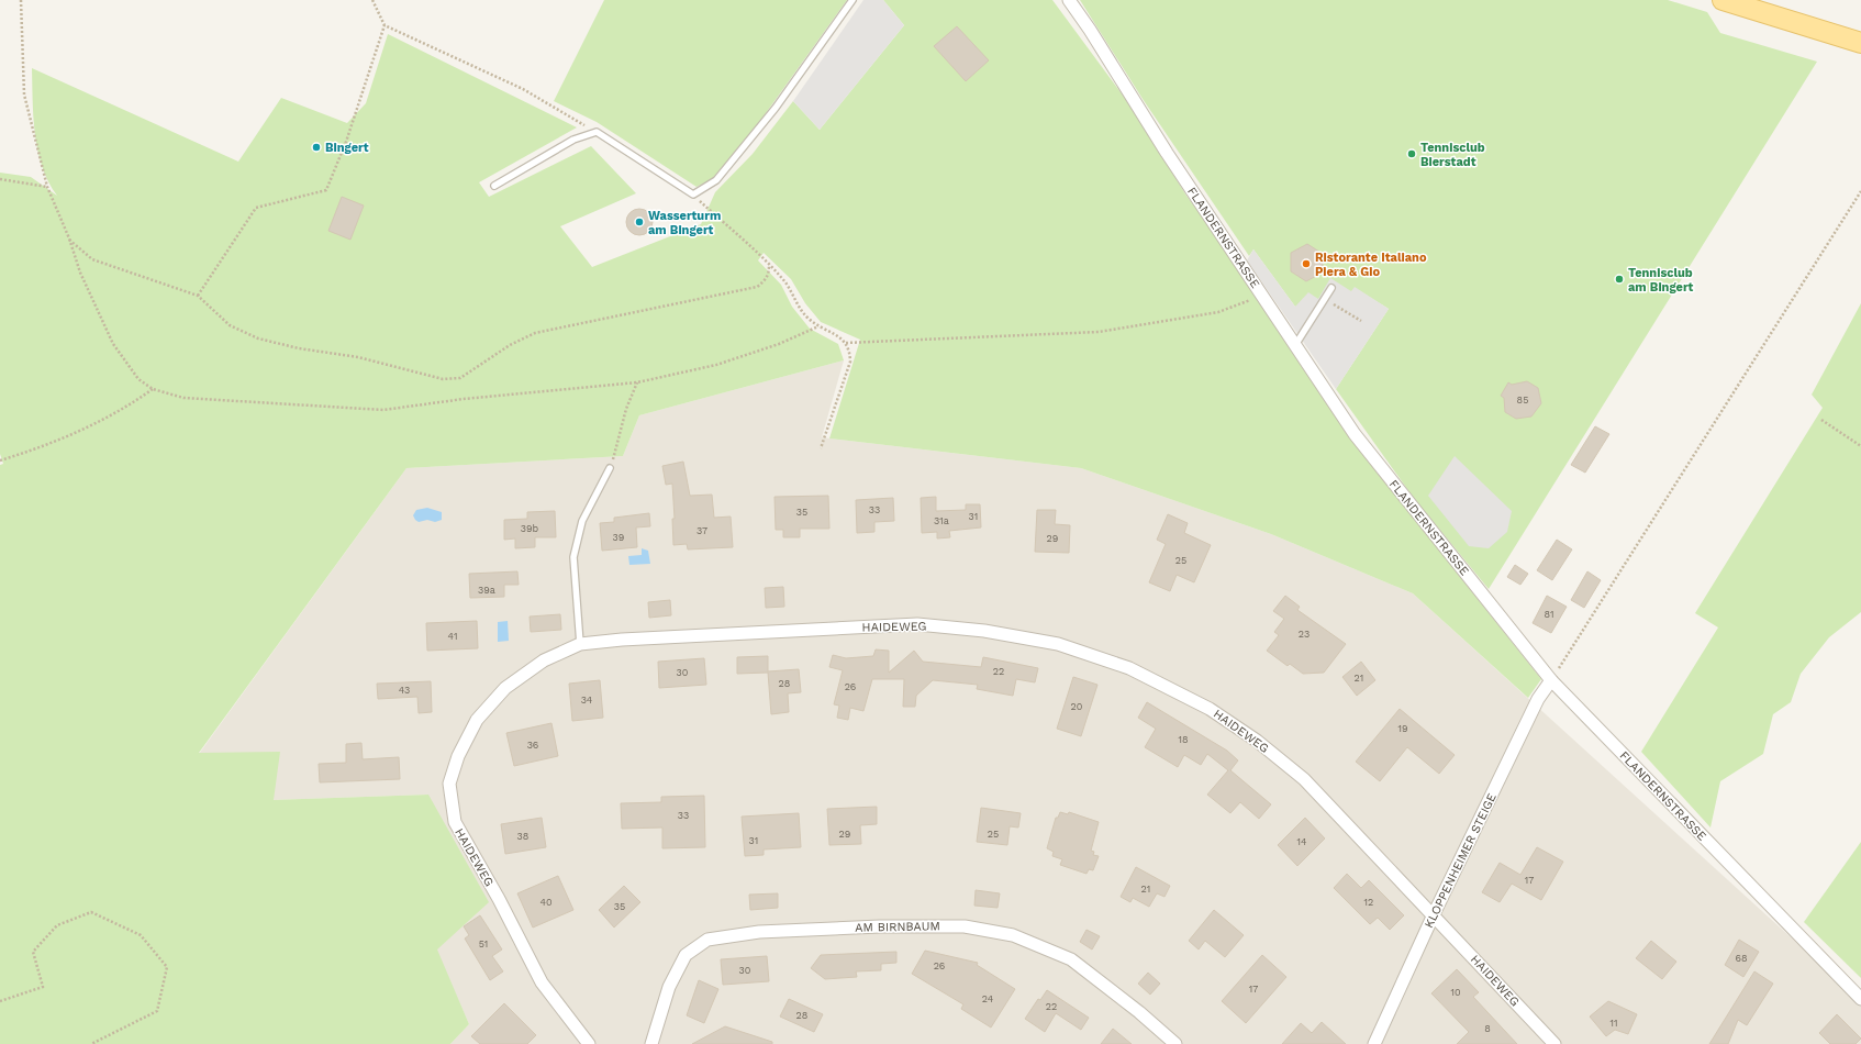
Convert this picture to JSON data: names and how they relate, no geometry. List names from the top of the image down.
{
  "streets": {
    "street": [
      "FLANDERNSTRASSE",
      "HAIDEWEG",
      "KLOPPENHEIMER STEIGE",
      "AM BIRNBAUM"
    ]
  },
  "crossings": [
    ["FLANDERNSTRASSE", "KLOPPENHEIMER STEIGE"],
    ["HAIDEWEG", "KLOPPENHEIMER STEIGE"]
  ],
  "places": [
    "Bingert",
    "Tennisclub Bierstadt",
    "Wasserturm am Bingert",
    "Ristorante Italiano Piera & Gio",
    "Tennisclub am Bingert"
  ],
  "house_numbers": [
    "85",
    "33",
    "35",
    "31",
    "31a",
    "39b",
    "37",
    "39",
    "29",
    "25",
    "39a",
    "81",
    "23",
    "41",
    "22",
    "30",
    "21",
    "28",
    "26",
    "43",
    "34",
    "20",
    "19",
    "18",
    "36",
    "33",
    "29",
    "25",
    "38",
    "31",
    "14",
    "17",
    "21",
    "40",
    "12",
    "35",
    "51",
    "68",
    "26",
    "30",
    "17",
    "10",
    "24",
    "22",
    "28",
    "11",
    "8"
  ]
}
